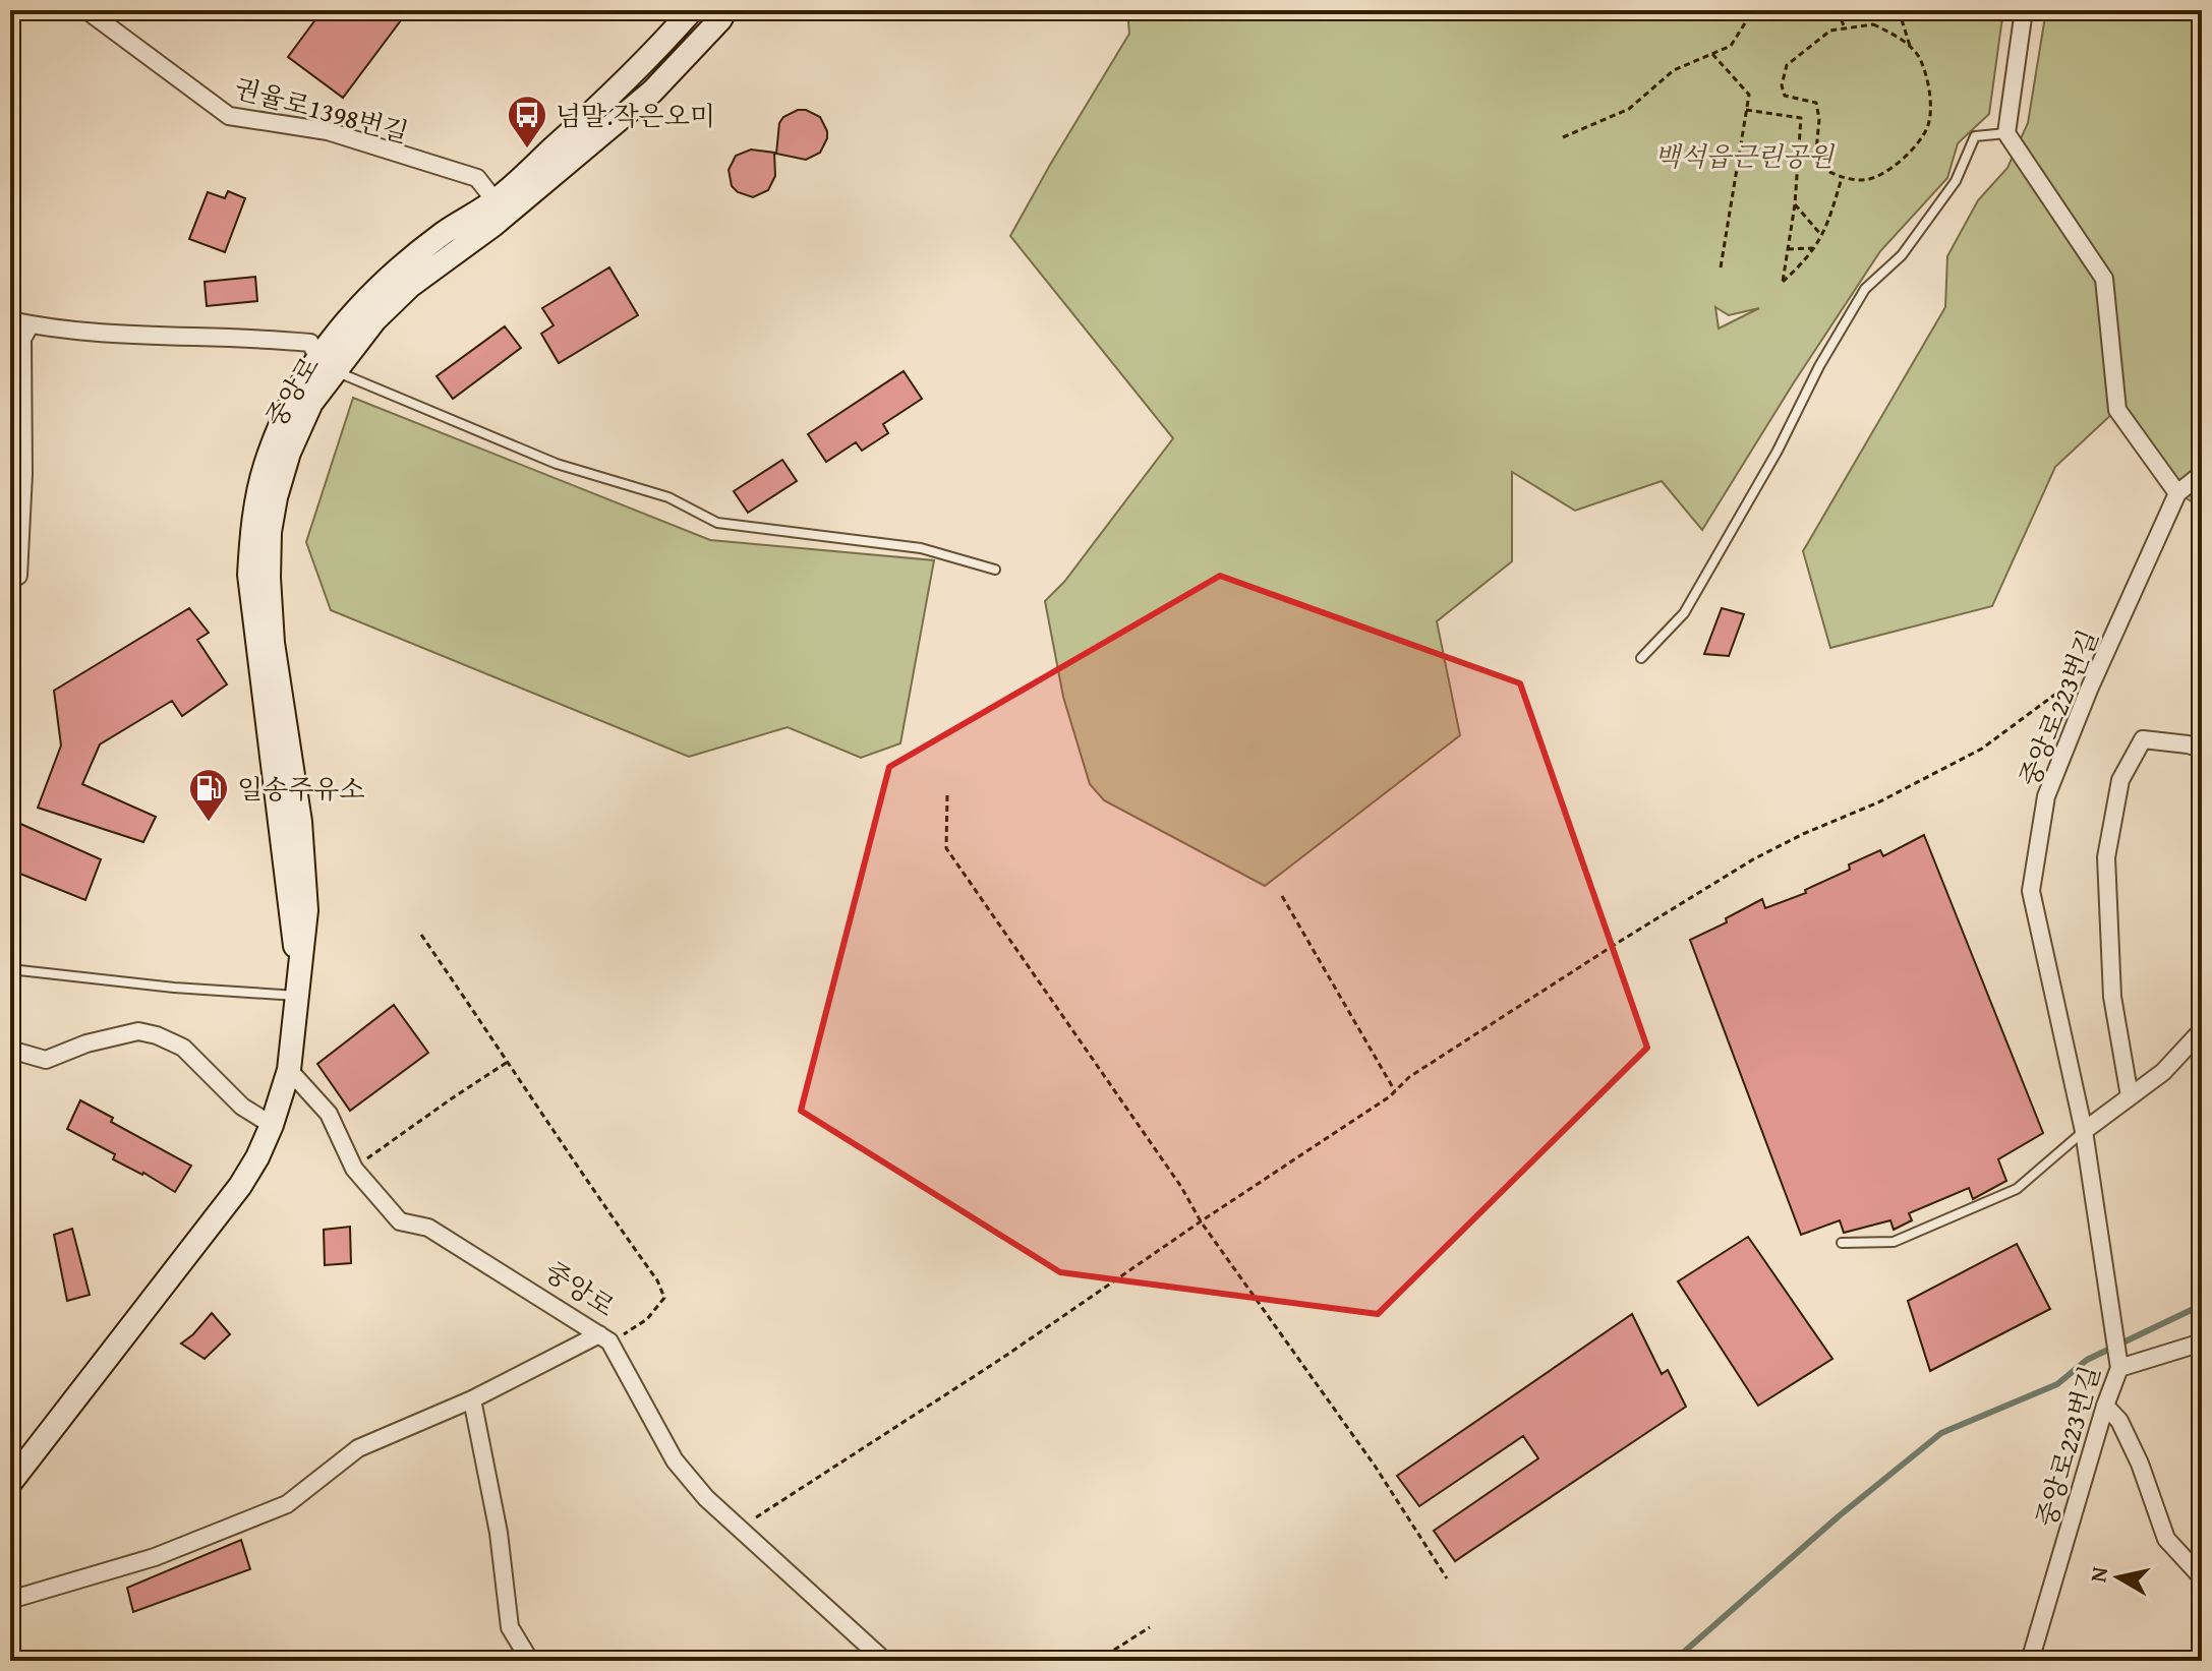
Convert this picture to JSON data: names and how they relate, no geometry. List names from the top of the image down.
{
  "streets": {
    "main road": ["중앙로"],
    "street": ["권율로1398번길", "중앙로223번길"]
  },
  "crossings": [
    ["권율로1398번길", "중앙로"]
  ],
  "parks": ["백석읍근린공원"],
  "places": {
    "bus stop": ["넘말.작은오미"],
    "fuel station": ["일송주유소"]
  },
  "north": "left"
}
